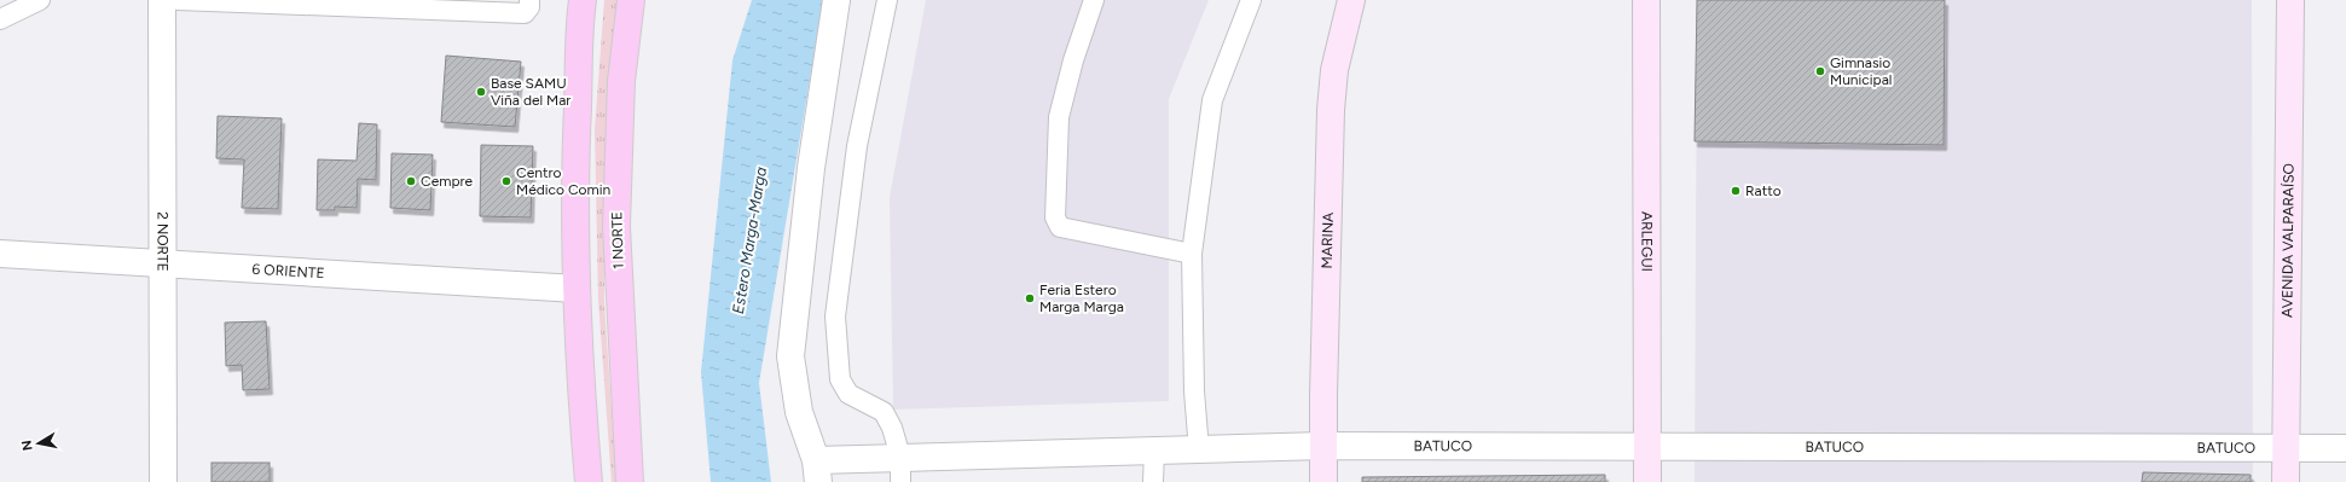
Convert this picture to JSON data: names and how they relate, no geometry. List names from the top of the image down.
{
  "streets": {
    "main road": [
      "1 NORTE",
      "MARINA",
      "ARLEGUI",
      "AVENIDA VALPARAÍSO"
    ],
    "street": ["2 NORTE", "6 ORIENTE", "BATUCO"]
  },
  "crossings": [
    ["MARINA", "BATUCO"],
    ["ARLEGUI", "BATUCO"],
    ["AVENIDA VALPARAÍSO", "BATUCO"],
    ["2 NORTE", "6 ORIENTE"]
  ],
  "water": ["Estero Marga-Marga"],
  "places": [
    "Gimnasio Municipal",
    "Base SAMU Viña del Mar",
    "Cempre",
    "Centro Médico Comin",
    "Ratto",
    "Feria Estero Marga Marga"
  ],
  "north": "left"
}
